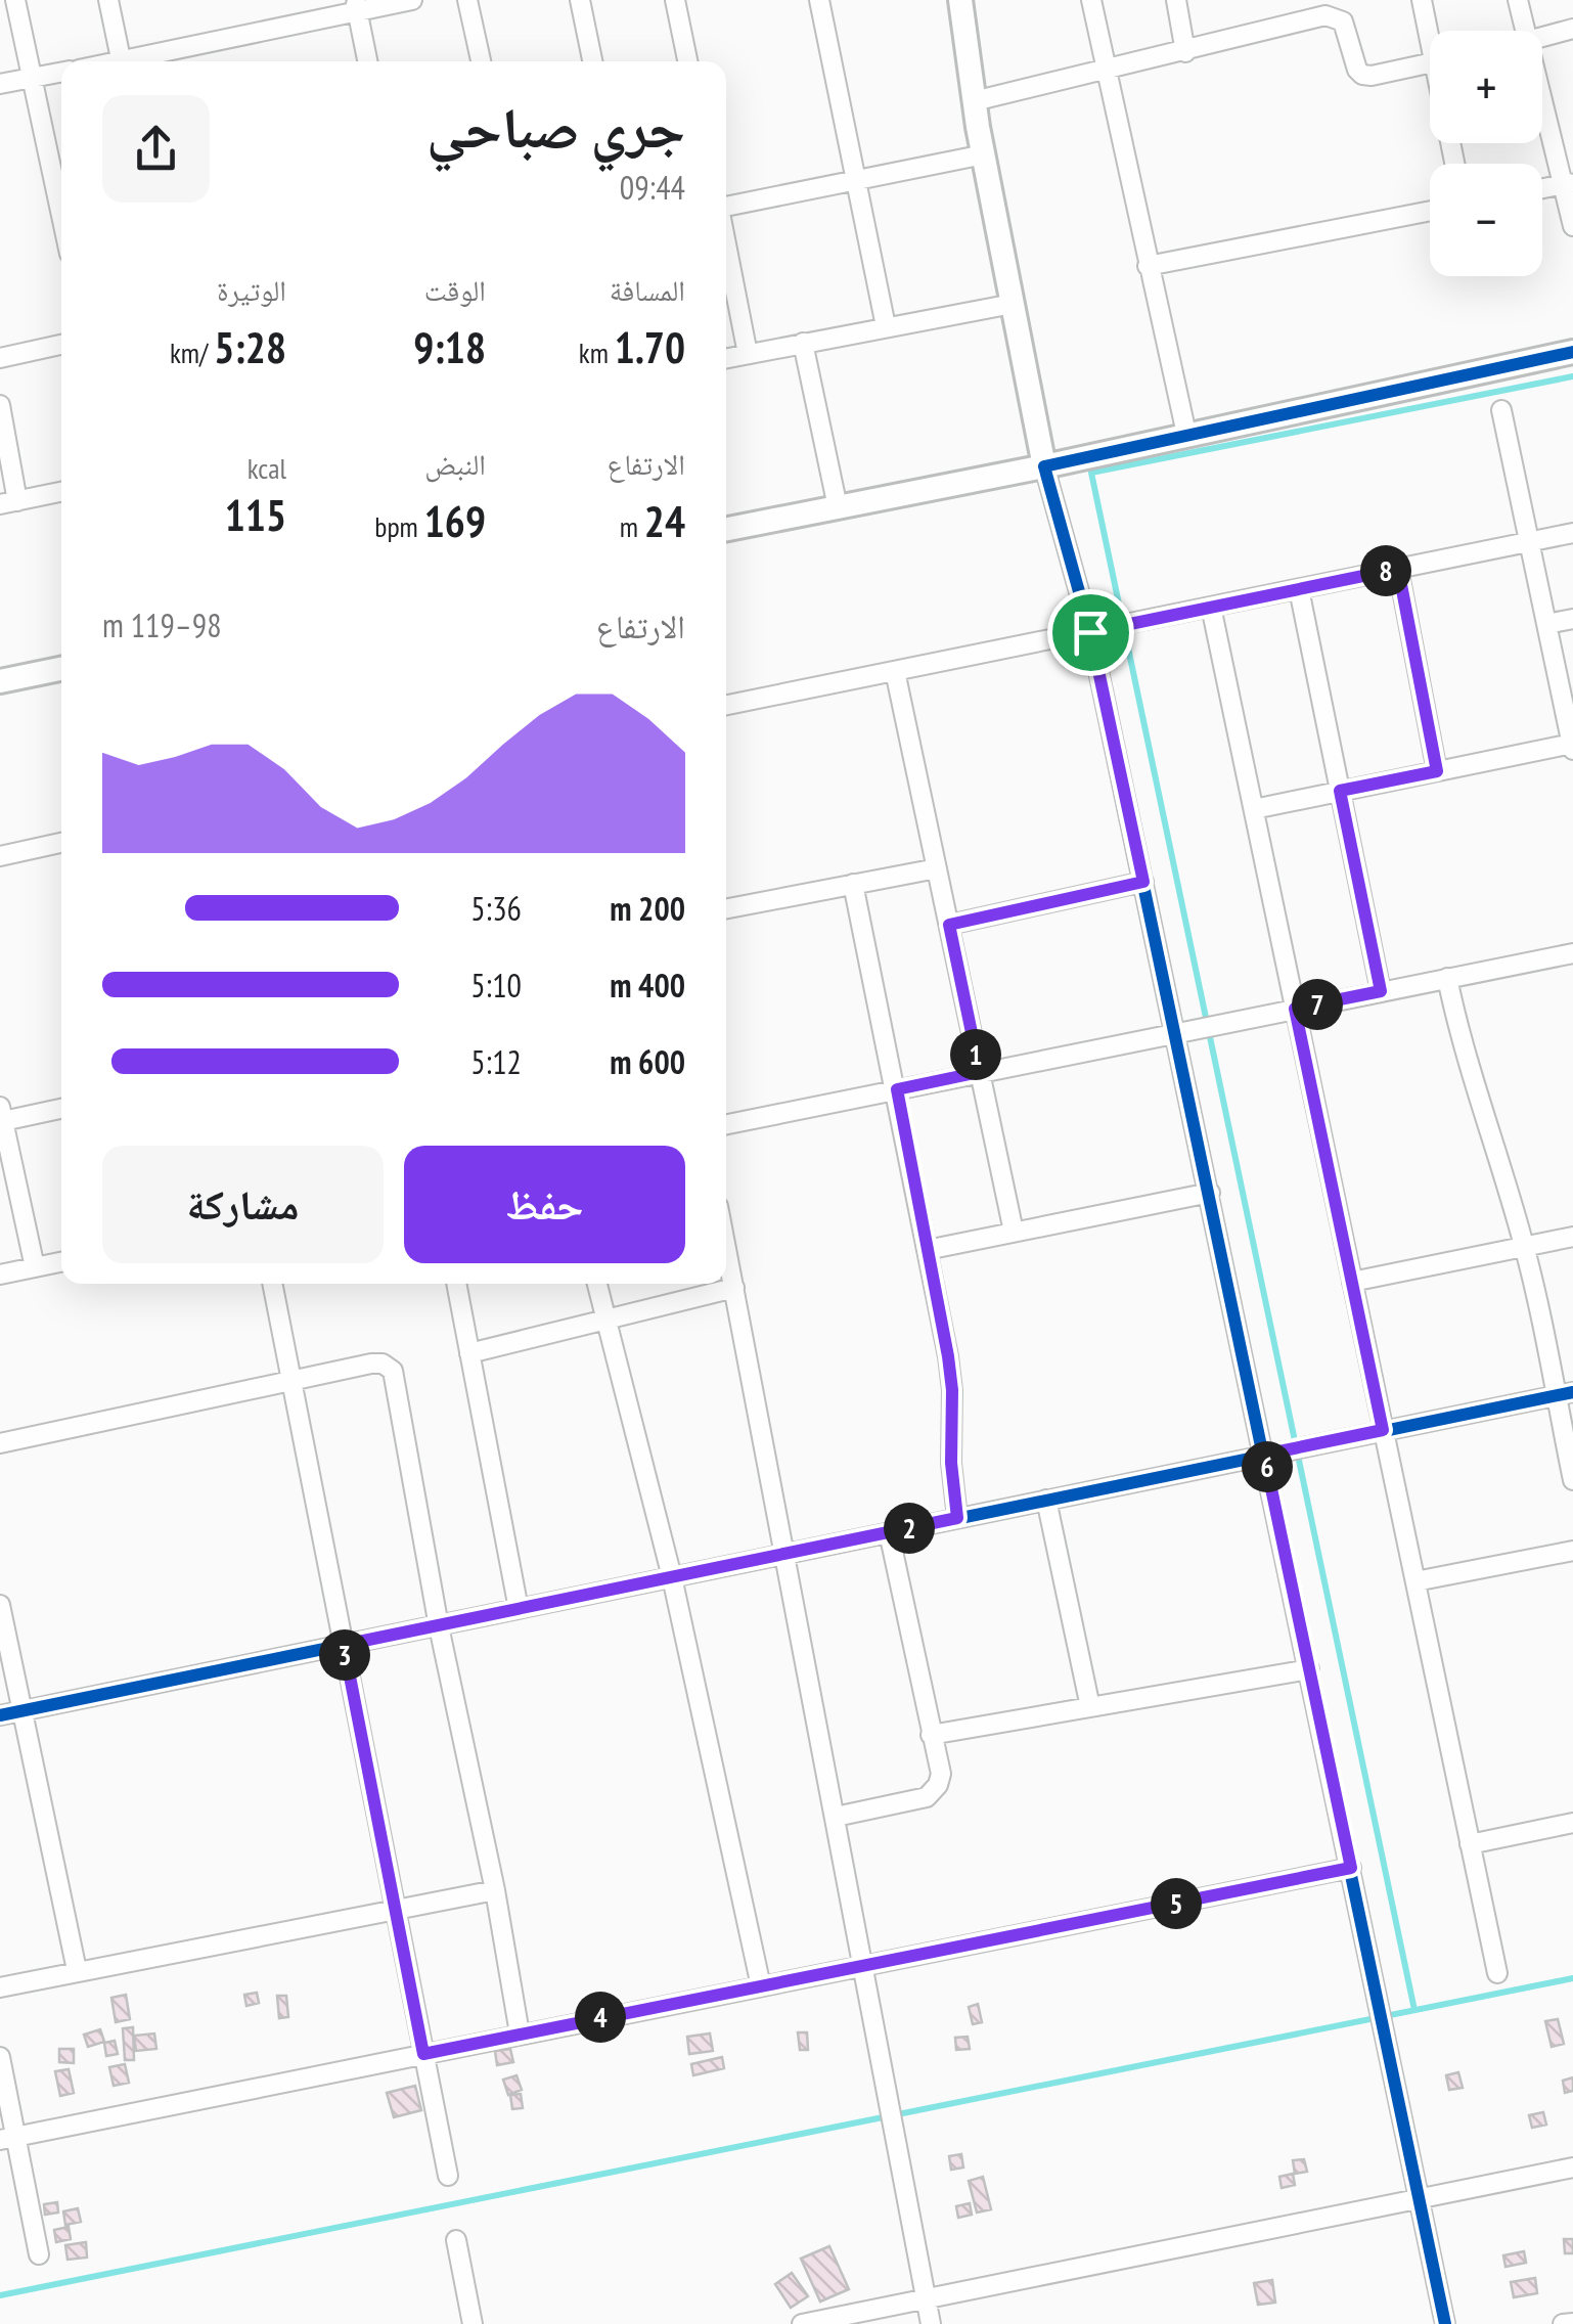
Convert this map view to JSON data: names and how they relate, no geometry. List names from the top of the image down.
{
  "page": {
    "map_buttons": ["+", "−"],
    "heading": ["جري صباحي", "09:44"],
    "stats": [
      ["المسافة", "1.70 km"],
      ["الوقت", "9:18"],
      ["الوتيرة", "5:28 /km"],
      ["الارتفاع", "24 m"],
      ["النبض", "169 bpm"],
      ["kcal", "115"]
    ],
    "pins": [
      "8",
      "7",
      "1",
      "6",
      "2",
      "3",
      "5",
      "4"
    ],
    "chart": ["الارتفاع", "98–119 m"],
    "list": [
      {
        "name": "200 m",
        "note": "5:36"
      },
      {
        "name": "400 m",
        "note": "5:10"
      },
      {
        "name": "600 m",
        "note": "5:12"
      }
    ],
    "buttons": ["حفظ", "مشاركة"]
  }
}
